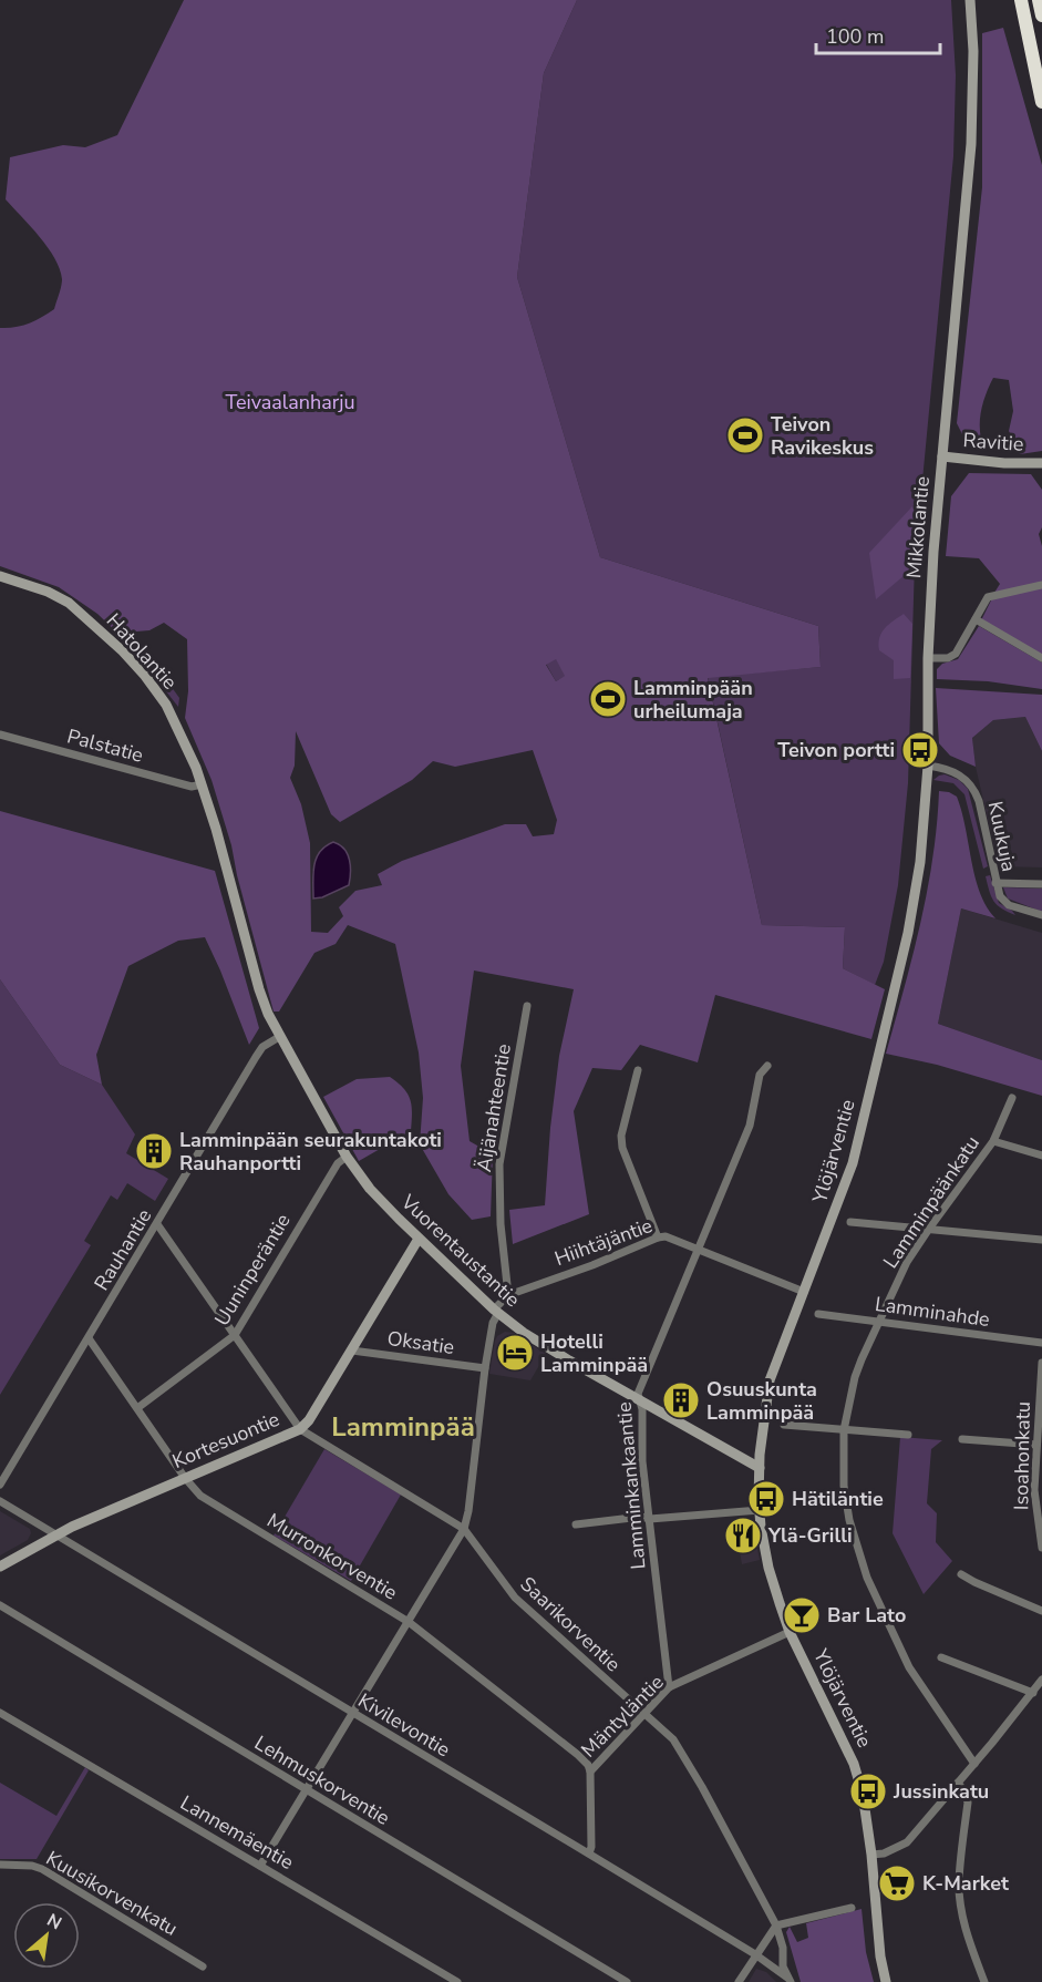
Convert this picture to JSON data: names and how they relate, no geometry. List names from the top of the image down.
{
  "streets": {
    "main road": [
      "Ravitie",
      "Mikkolantie",
      "Hatolantie",
      "Ylöjärventie",
      "Vuorentaustantie",
      "Kortesuontie"
    ],
    "street": [
      "Palstatie",
      "Kuukuja",
      "Äijänahteentie",
      "Lamminpäänkatu",
      "Hiihtäjäntie",
      "Rauhantie",
      "Uuninperäntie",
      "Lamminahde",
      "Oksatie",
      "Isoahonkatu",
      "Lamminkankaantie",
      "Murronkorventie",
      "Saarikorventie",
      "Mäntyläntie",
      "Kivilevontie",
      "Lehmuskorventie",
      "Lannemäentie",
      "Kuusikorvenkatu"
    ]
  },
  "crossings": [
    ["Ravitie", "Mikkolantie"],
    ["Mikkolantie", "Kuukuja"],
    ["Mikkolantie", "Ylöjärventie"],
    ["Hatolantie", "Palstatie"],
    ["Hatolantie", "Vuorentaustantie"],
    ["Äijänahteentie", "Hiihtäjäntie"],
    ["Ylöjärventie", "Hiihtäjäntie"],
    ["Ylöjärventie", "Vuorentaustantie"],
    ["Ylöjärventie", "Mäntyläntie"],
    ["Lamminpäänkatu", "Lamminahde"],
    ["Hiihtäjäntie", "Vuorentaustantie"],
    ["Hiihtäjäntie", "Lamminkankaantie"],
    ["Rauhantie", "Vuorentaustantie"],
    ["Rauhantie", "Murronkorventie"],
    ["Rauhantie", "Saarikorventie"],
    ["Vuorentaustantie", "Uuninperäntie"],
    ["Vuorentaustantie", "Kortesuontie"],
    ["Vuorentaustantie", "Lamminkankaantie"],
    ["Uuninperäntie", "Murronkorventie"],
    ["Uuninperäntie", "Saarikorventie"],
    ["Oksatie", "Kortesuontie"],
    ["Kortesuontie", "Murronkorventie"],
    ["Kortesuontie", "Saarikorventie"],
    ["Kortesuontie", "Kivilevontie"],
    ["Lamminkankaantie", "Mäntyläntie"],
    ["Murronkorventie", "Mäntyläntie"],
    ["Saarikorventie", "Mäntyläntie"],
    ["Saarikorventie", "Kivilevontie"],
    ["Mäntyläntie", "Kivilevontie"]
  ],
  "districts": ["Lamminpää"],
  "parks": ["Teivaalanharju"],
  "places": {
    "sports": ["Teivon Ravikeskus", "Lamminpään urheilumaja"],
    "bus stop": ["Teivon portti", "Hätiläntie", "Jussinkatu"],
    "building": ["Lamminpään seurakuntakoti Rauhanportti", "Osuuskunta Lamminpää"],
    "hotel": ["Hotelli Lamminpää"],
    "restaurant": ["Ylä-Grilli"],
    "bar": ["Bar Lato"],
    "supermarket": ["K-Market"]
  },
  "scale_bar": "100 m",
  "north": "top right"
}
